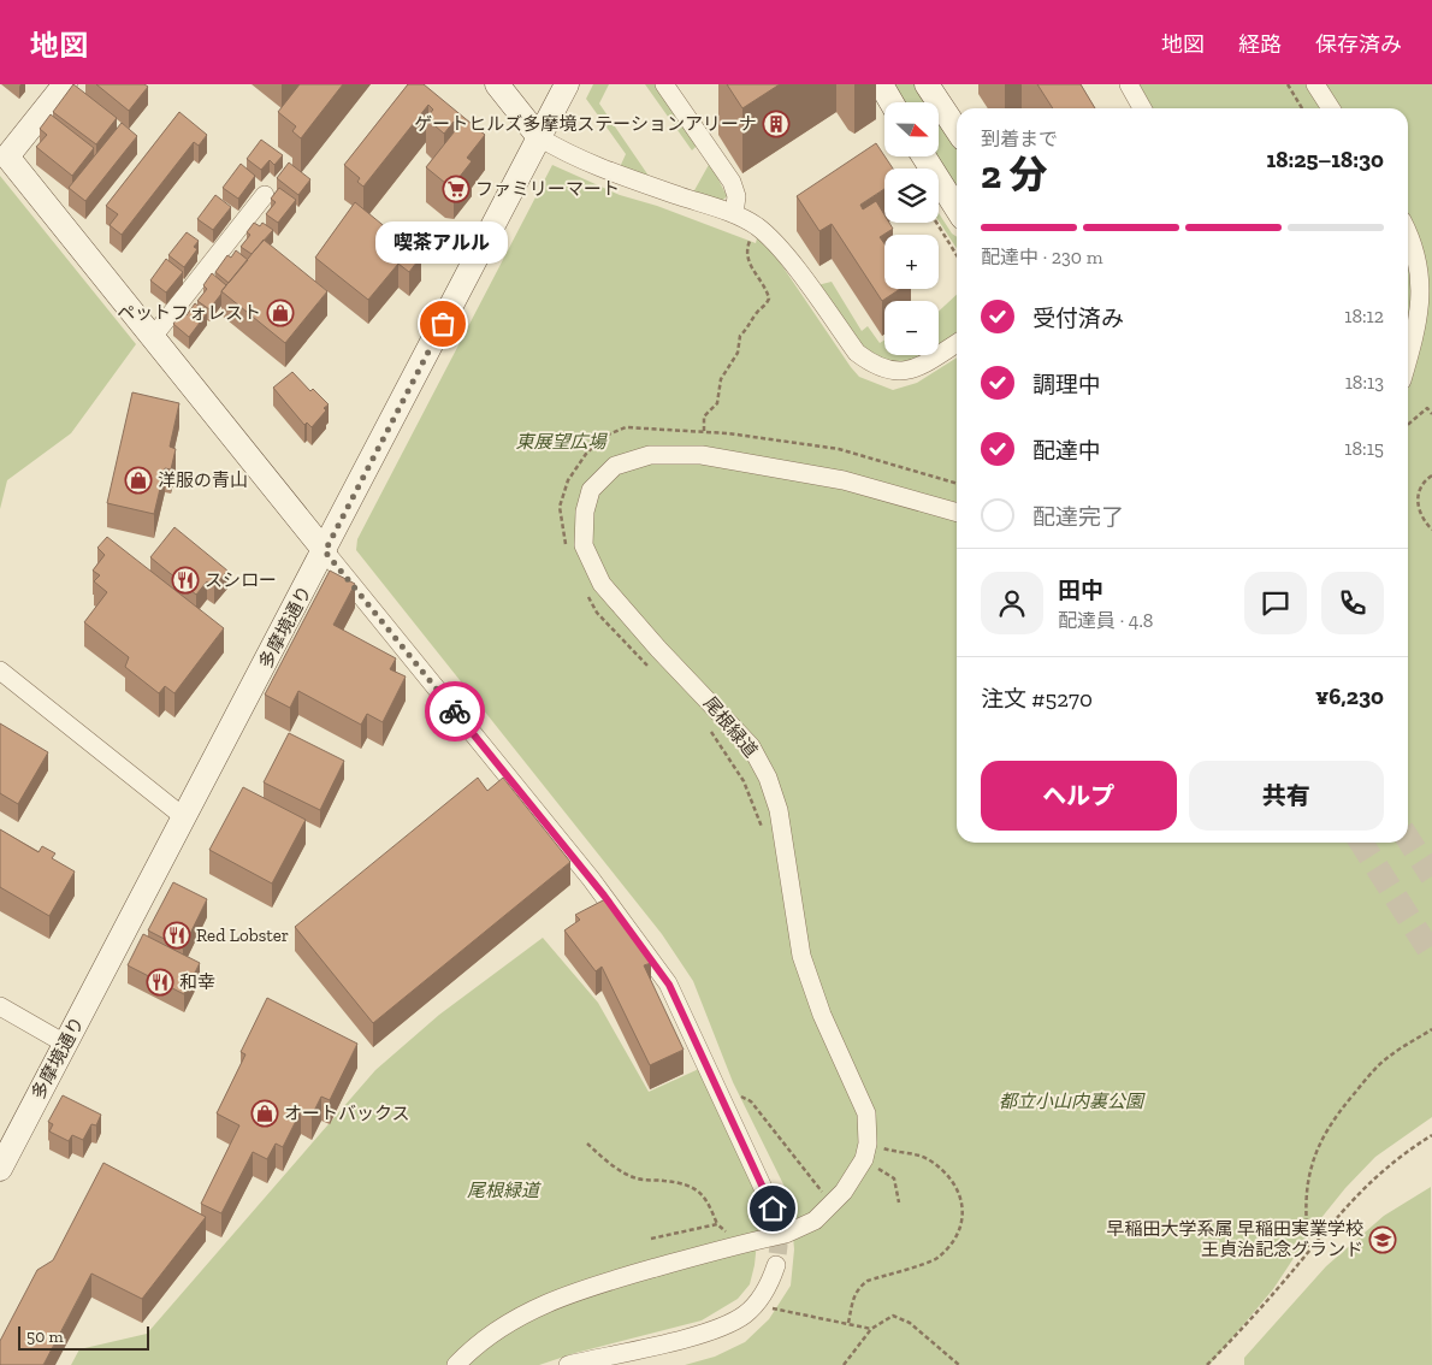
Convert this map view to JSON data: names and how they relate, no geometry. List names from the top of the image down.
{
  "streets": {
    "street": ["多摩境通り", "尾根緑道"]
  },
  "parks": ["東展望広場", "都立小山内裏公園", "尾根緑道"],
  "places": {
    "building": ["ゲートヒルズ多摩境ステーションアリーナ"],
    "supermarket": ["ファミリーマート"],
    "shop": ["ペットフォレスト", "洋服の青山", "オートバックス"],
    "other": ["喫茶アルル"],
    "restaurant": ["スシロー", "Red Lobster", "和幸"],
    "school or university": ["早稲田大学系属 早稲田実業学校 王貞治記念グランド"]
  },
  "scale_bar": "50 m",
  "north": "right",
  "page": {
    "header": "地図",
    "nav": ["地図", "経路", "保存済み"],
    "map_buttons": ["+", "−"],
    "heading": ["2 分", "到着まで", "18:25–18:30"],
    "panel": [
      "田中",
      "配達員 · 4.8",
      "注文 #5270",
      "¥6,230"
    ],
    "bar": "配達中 · 230 m",
    "bubble": "喫茶アルル",
    "list": [
      ["受付済み", "18:12"],
      ["調理中", "18:13"],
      ["配達中", "18:15"],
      "配達完了"
    ],
    "buttons": ["ヘルプ", "共有"],
    "scale": "50 m"
  }
}
